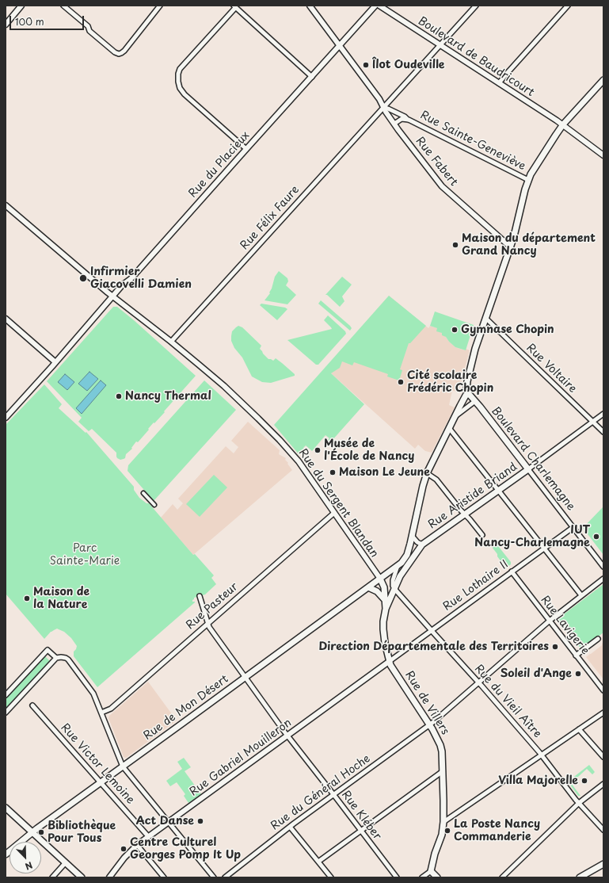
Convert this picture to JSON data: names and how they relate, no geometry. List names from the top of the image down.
{
  "streets": {
    "main road": [
      "Boulevard Charlemagne",
      "Rue Aristide Briand",
      "Rue de Villers",
      "Rue de Mon Désert"
    ],
    "street": [
      "Boulevard de Baudricourt",
      "Rue Sainte-Geneviève",
      "Rue Fabert",
      "Rue du Placieux",
      "Rue Félix Faure",
      "Rue Voltaire",
      "Rue du Sergent Blandan",
      "Rue Lothaire II",
      "Rue Pasteur",
      "Rue Lavigerie",
      "Rue du Vieil Aître",
      "Rue Gabriel Mouilleron",
      "Rue Victor Lemoine",
      "Rue du Général Hoche",
      "Rue Kléber"
    ]
  },
  "crossings": [
    ["Boulevard de Baudricourt", "Rue Félix Faure"],
    ["Rue Sainte-Geneviève", "Rue Fabert"],
    ["Rue Sainte-Geneviève", "Rue Félix Faure"],
    ["Rue Fabert", "Rue du Placieux"],
    ["Rue Fabert", "Rue Félix Faure"],
    ["Rue Félix Faure", "Rue du Sergent Blandan"],
    ["Rue Voltaire", "Rue Aristide Briand"],
    ["Boulevard Charlemagne", "Rue Aristide Briand"],
    ["Boulevard Charlemagne", "Rue Lothaire II"],
    ["Rue Aristide Briand", "Rue du Vieil Aître"],
    ["Rue Aristide Briand", "Rue de Villers"],
    ["Rue du Sergent Blandan", "Rue Pasteur"],
    ["Rue du Sergent Blandan", "Rue de Villers"],
    ["Rue du Sergent Blandan", "Rue de Mon Désert"],
    ["Rue Lothaire II", "Rue Lavigerie"],
    ["Rue Lothaire II", "Rue du Vieil Aître"],
    ["Rue Lothaire II", "Rue de Villers"],
    ["Rue Lothaire II", "Rue Gabriel Mouilleron"],
    ["Rue Pasteur", "Rue Kléber"],
    ["Rue Lavigerie", "Rue du Général Hoche"],
    ["Rue du Vieil Aître", "Rue du Général Hoche"],
    ["Rue de Villers", "Rue de Mon Désert"],
    ["Rue de Villers", "Rue Gabriel Mouilleron"],
    ["Rue de Villers", "Rue du Général Hoche"],
    ["Rue de Mon Désert", "Rue Victor Lemoine"],
    ["Rue de Mon Désert", "Rue Kléber"],
    ["Rue Gabriel Mouilleron", "Rue Victor Lemoine"],
    ["Rue Gabriel Mouilleron", "Rue Kléber"],
    ["Rue du Général Hoche", "Rue Kléber"]
  ],
  "parks": ["Parc Sainte-Marie"],
  "places": [
    "Îlot Oudeville",
    "Maison du département Grand Nancy",
    "Infirmier Giacovelli Damien",
    "Gymnase Chopin",
    "Cité scolaire Frédéric Chopin",
    "Nancy Thermal",
    "Musée de l'École de Nancy",
    "Maison Le Jeune",
    "IUT Nancy-Charlemagne",
    "Maison de la Nature",
    "Direction Départementale des Territoires",
    "Soleil d'Ange",
    "Villa Majorelle",
    "Act Danse",
    "La Poste Nancy Commanderie",
    "Bibliothèque Pour Tous",
    "Centre Culturel Georges Pomp It Up"
  ],
  "scale_bar": "100 m",
  "north": "bottom right"
}
